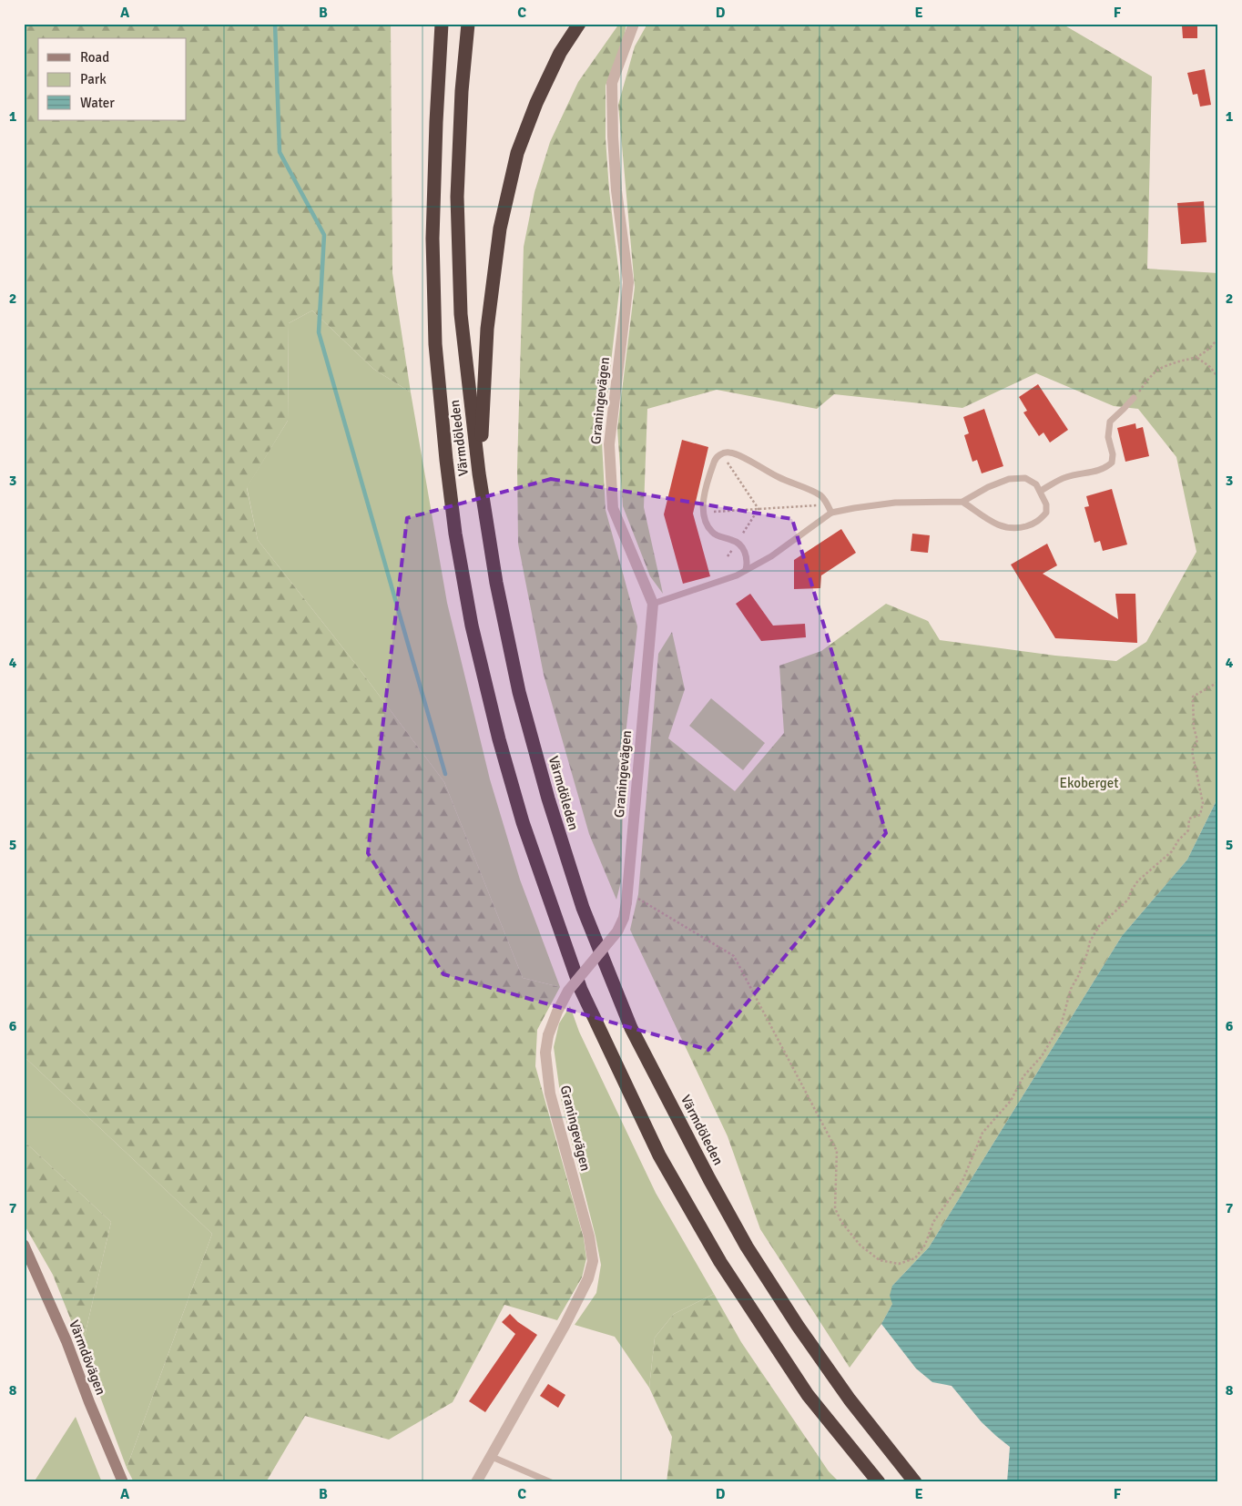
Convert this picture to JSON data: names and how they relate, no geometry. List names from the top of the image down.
{
  "streets": {
    "highway": ["Värmdöleden"],
    "main road": ["Värmdövägen"],
    "street": ["Graningevägen"]
  },
  "parks": ["Ekoberget"],
  "legend": ["Road", "Park", "Water"],
  "grid": {
    "columns": [
      "A",
      "B",
      "C",
      "D",
      "E",
      "F"
    ],
    "rows": [
      "1",
      "2",
      "3",
      "4",
      "5",
      "6",
      "7",
      "8"
    ]
  }
}
